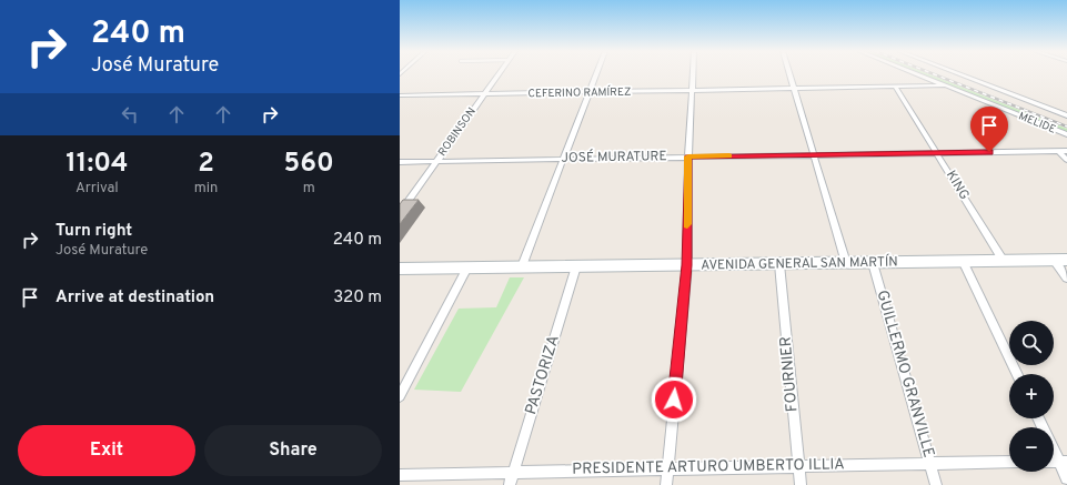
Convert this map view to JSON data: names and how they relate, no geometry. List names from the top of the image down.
{
  "streets": {
    "main road": ["AVENIDA GENERAL SAN MARTÍN"],
    "street": [
      "CEFERINO RAMÍREZ",
      "MELIDE",
      "ROBINSON",
      "JOSÉ MURATURE",
      "KING",
      "FOURNIER",
      "GUILLERMO GRANVILLE",
      "PASTORIZA",
      "PRESIDENTE ARTURO UMBERTO ILLIA"
    ]
  },
  "crossings": [
    ["CEFERINO RAMÍREZ", "MELIDE"],
    ["CEFERINO RAMÍREZ", "ROBINSON"],
    ["CEFERINO RAMÍREZ", "KING"],
    ["ROBINSON", "JOSÉ MURATURE"],
    ["JOSÉ MURATURE", "KING"],
    ["KING", "AVENIDA GENERAL SAN MARTÍN"],
    ["AVENIDA GENERAL SAN MARTÍN", "FOURNIER"],
    ["AVENIDA GENERAL SAN MARTÍN", "GUILLERMO GRANVILLE"],
    ["AVENIDA GENERAL SAN MARTÍN", "PASTORIZA"],
    ["FOURNIER", "PRESIDENTE ARTURO UMBERTO ILLIA"],
    ["GUILLERMO GRANVILLE", "PRESIDENTE ARTURO UMBERTO ILLIA"],
    ["PASTORIZA", "PRESIDENTE ARTURO UMBERTO ILLIA"]
  ],
  "page": {
    "turn": ["240 m", "José Murature"],
    "eta": [
      "11:04",
      "Arrival",
      "2",
      "min",
      "560",
      "m"
    ],
    "list": [
      {
        "name": "Turn right",
        "note": "José Murature",
        "value": "240 m"
      },
      {
        "name": "Arrive at destination",
        "value": "320 m"
      }
    ],
    "map_buttons": ["+", "−"],
    "buttons": ["Exit", "Share"]
  }
}
